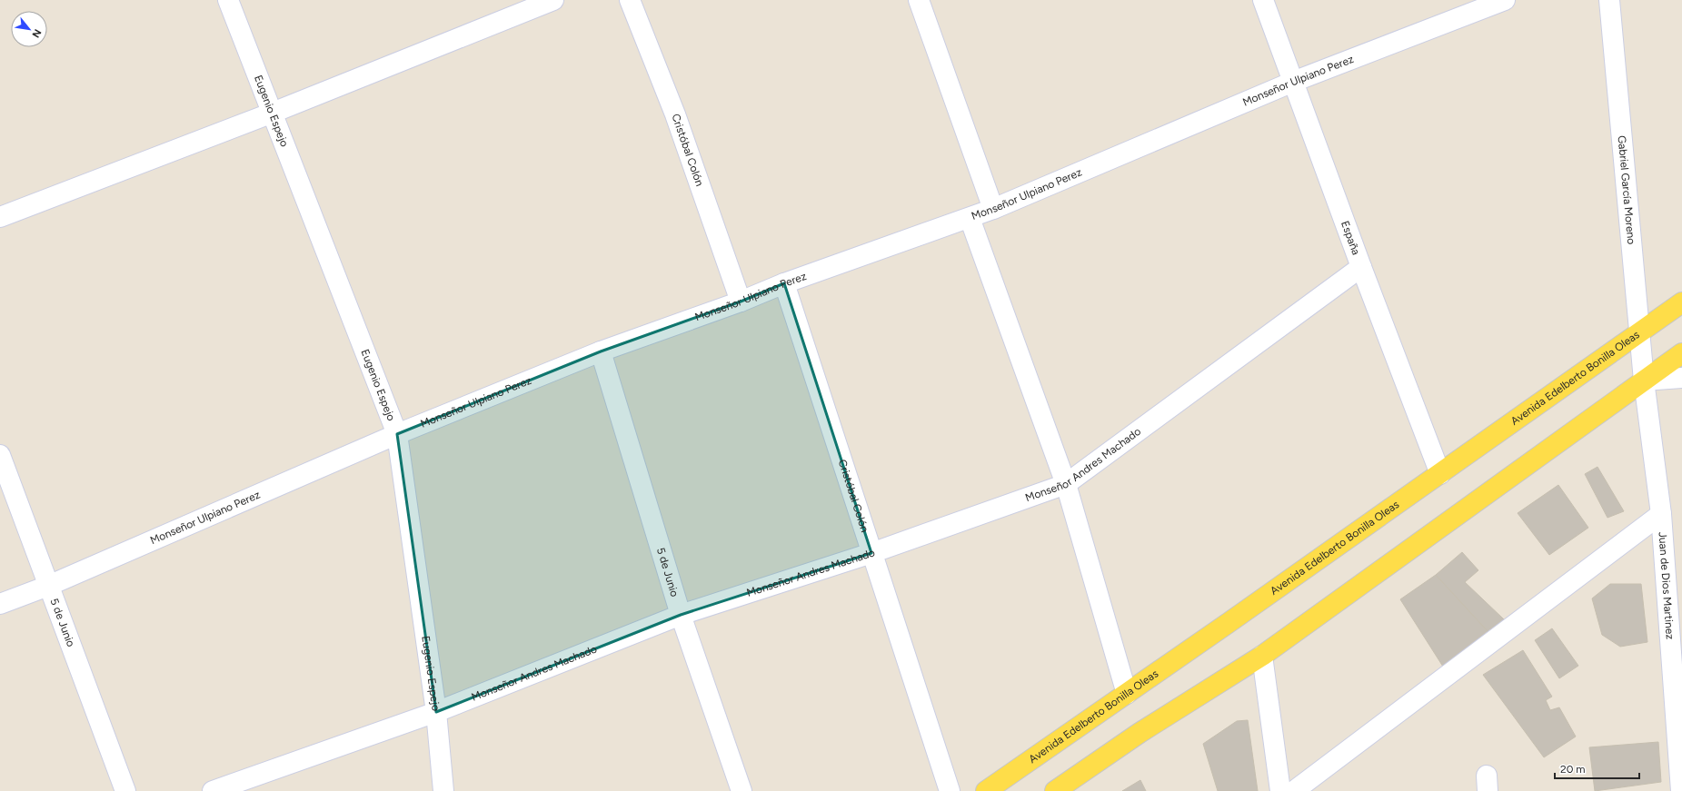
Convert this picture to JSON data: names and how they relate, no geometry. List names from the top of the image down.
{
  "streets": {
    "main road": ["Avenida Edelberto Bonilla Oleas"],
    "street": [
      "Monseñor Ulpiano Perez",
      "Eugenio Espejo",
      "Cristóbal Colón",
      "Gabriel García Moreno",
      "España",
      "Monseñor Andres Machado",
      "5 de Junio",
      "Juan de Dios Martinez"
    ]
  },
  "crossings": [
    ["Monseñor Ulpiano Perez", "Eugenio Espejo"],
    ["Monseñor Ulpiano Perez", "Cristóbal Colón"],
    ["Monseñor Ulpiano Perez", "España"],
    ["Monseñor Ulpiano Perez", "5 de Junio"],
    ["Eugenio Espejo", "Monseñor Andres Machado"],
    ["Cristóbal Colón", "Monseñor Andres Machado"],
    ["Gabriel García Moreno", "Avenida Edelberto Bonilla Oleas"],
    ["Gabriel García Moreno", "Juan de Dios Martinez"],
    ["España", "Avenida Edelberto Bonilla Oleas"],
    ["España", "Monseñor Andres Machado"],
    ["Monseñor Andres Machado", "5 de Junio"]
  ],
  "scale_bar": "20 m",
  "north": "bottom right"
}
